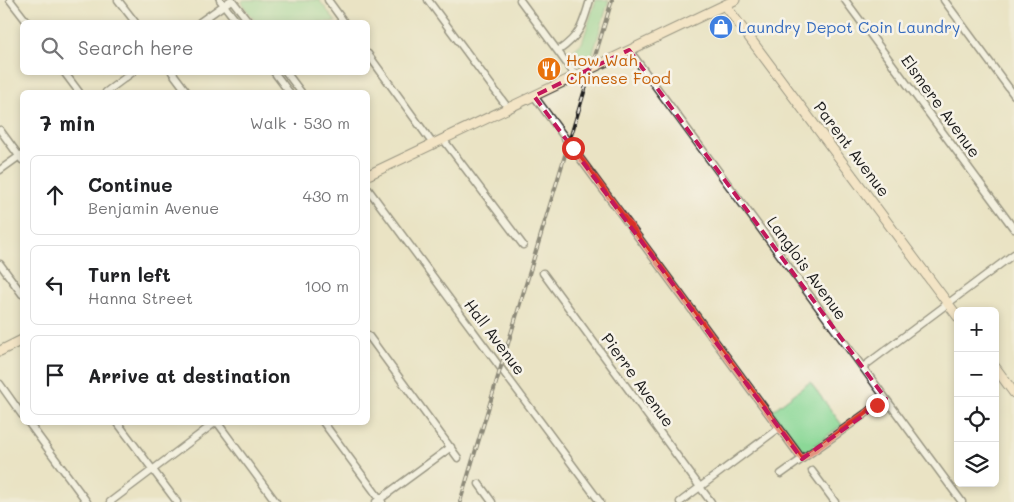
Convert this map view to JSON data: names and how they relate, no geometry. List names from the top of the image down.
{
  "streets": {
    "main road": ["Parent Avenue"],
    "street": [
      "Elsmere Avenue",
      "Langlois Avenue",
      "Hall Avenue",
      "Pierre Avenue"
    ]
  },
  "places": {
    "shop": ["Laundry Depot Coin Laundry"],
    "restaurant": ["How Wah Chinese Food"]
  },
  "page": {
    "search": "Search here",
    "heading": ["7 min", "Walk · 530 m"],
    "list": [
      ["Continue", "Benjamin Avenue", "430 m"],
      ["Turn left", "Hanna Street", "100 m"],
      "Arrive at destination"
    ],
    "map_buttons": ["+", "−"]
  }
}
